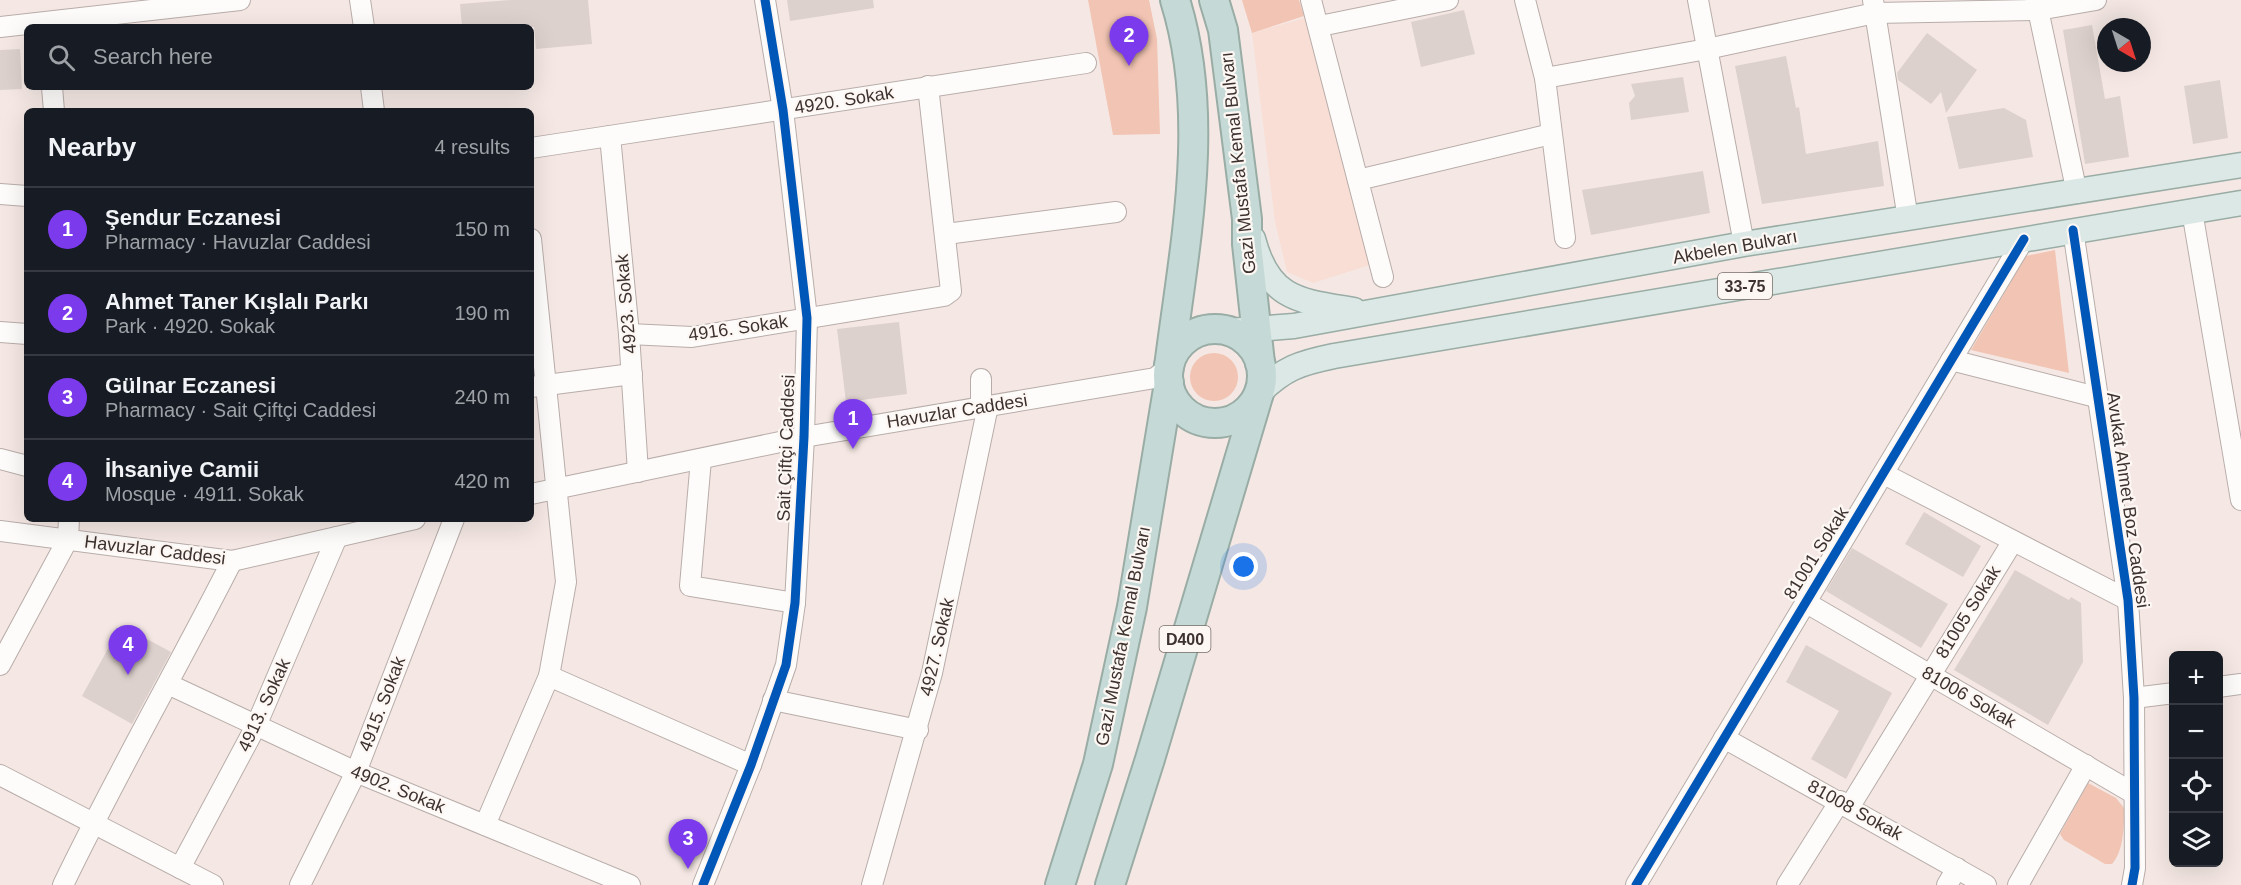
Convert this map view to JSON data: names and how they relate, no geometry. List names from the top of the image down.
{
  "streets": {
    "highway": ["Gazi Mustafa Kemal Bulvarı", "D400"],
    "main road": ["Akbelen Bulvarı", "33-75"],
    "street": [
      "4920. Sokak",
      "4923. Sokak",
      "4916. Sokak",
      "Havuzlar Caddesi",
      "Sait Çiftçi Caddesi",
      "Avukat Ahmet Boz Caddesi",
      "81001 Sokak",
      "81005 Sokak",
      "4927. Sokak",
      "81006 Sokak",
      "4915. Sokak",
      "4913. Sokak",
      "4902. Sokak",
      "81008 Sokak"
    ]
  },
  "crossings": [
    ["4920. Sokak", "4923. Sokak"],
    ["4920. Sokak", "Sait Çiftçi Caddesi"],
    ["Gazi Mustafa Kemal Bulvarı", "Akbelen Bulvarı"],
    ["Gazi Mustafa Kemal Bulvarı", "33-75"],
    ["Gazi Mustafa Kemal Bulvarı", "Havuzlar Caddesi"],
    ["Gazi Mustafa Kemal Bulvarı", "D400"],
    ["Akbelen Bulvarı", "33-75"],
    ["Akbelen Bulvarı", "Havuzlar Caddesi"],
    ["Akbelen Bulvarı", "D400"],
    ["33-75", "Havuzlar Caddesi"],
    ["33-75", "Avukat Ahmet Boz Caddesi"],
    ["33-75", "81001 Sokak"],
    ["33-75", "D400"],
    ["4923. Sokak", "4916. Sokak"],
    ["4923. Sokak", "Havuzlar Caddesi"],
    ["4916. Sokak", "Sait Çiftçi Caddesi"],
    ["Havuzlar Caddesi", "Sait Çiftçi Caddesi"],
    ["Havuzlar Caddesi", "D400"],
    ["Havuzlar Caddesi", "4927. Sokak"],
    ["Havuzlar Caddesi", "4913. Sokak"],
    ["Avukat Ahmet Boz Caddesi", "81006 Sokak"],
    ["81001 Sokak", "81006 Sokak"],
    ["81001 Sokak", "81008 Sokak"],
    ["81005 Sokak", "81006 Sokak"],
    ["81005 Sokak", "81008 Sokak"],
    ["4915. Sokak", "4902. Sokak"],
    ["4913. Sokak", "4902. Sokak"]
  ],
  "north": "bottom right",
  "page": {
    "pins": [
      "2",
      "1",
      "4",
      "3"
    ],
    "search": "Search here",
    "heading": ["Nearby", "4 results"],
    "list": [
      {
        "mark": "1",
        "name": "Şendur Eczanesi",
        "note": "Pharmacy · Havuzlar Caddesi",
        "value": "150 m"
      },
      {
        "mark": "2",
        "name": "Ahmet Taner Kışlalı Parkı",
        "note": "Park · 4920. Sokak",
        "value": "190 m"
      },
      {
        "mark": "3",
        "name": "Gülnar Eczanesi",
        "note": "Pharmacy · Sait Çiftçi Caddesi",
        "value": "240 m"
      },
      {
        "mark": "4",
        "name": "İhsaniye Camii",
        "note": "Mosque · 4911. Sokak",
        "value": "420 m"
      }
    ],
    "map_buttons": ["+", "−"]
  }
}
